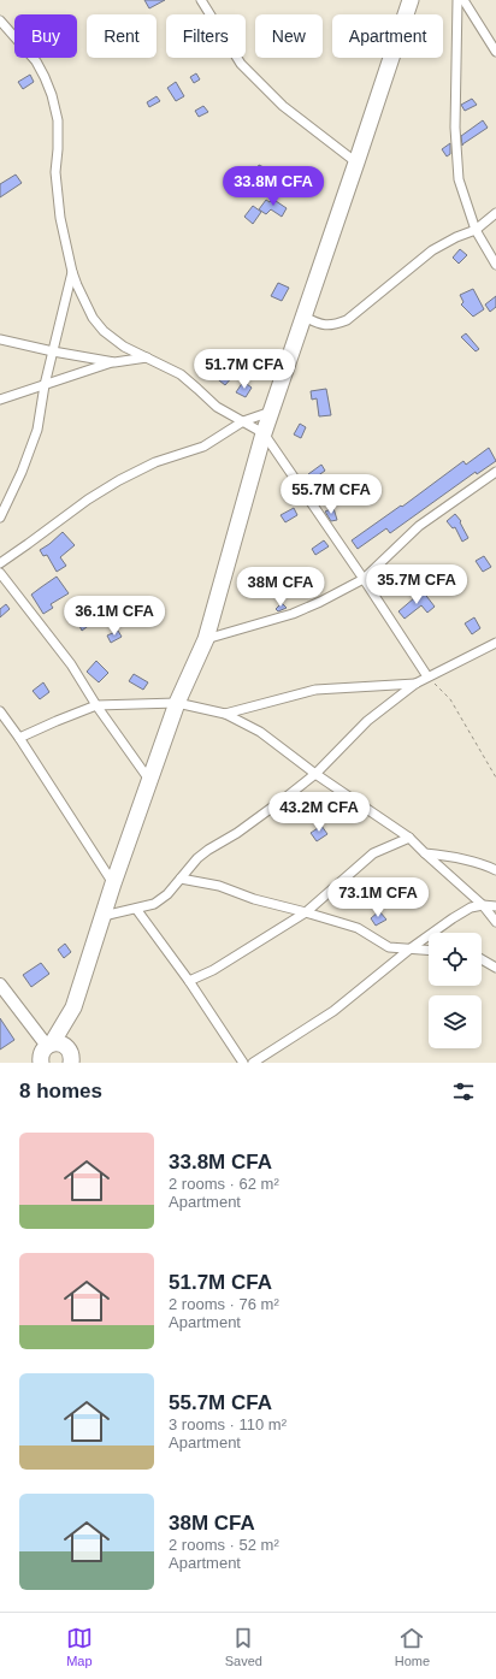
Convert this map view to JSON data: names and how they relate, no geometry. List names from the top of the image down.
{
  "page": {
    "chip": [
      "Buy",
      "Rent",
      "Filters",
      "New",
      "Apartment"
    ],
    "price": [
      "33.8M CFA",
      "51.7M CFA",
      "55.7M CFA",
      "35.7M CFA",
      "38M CFA",
      "36.1M CFA",
      "43.2M CFA",
      "73.1M CFA"
    ],
    "heading": "8 homes",
    "list": [
      {
        "name": "33.8M CFA",
        "note": "2 rooms · 62 m² · Apartment"
      },
      {
        "name": "51.7M CFA",
        "note": "2 rooms · 76 m² · Apartment"
      },
      {
        "name": "55.7M CFA",
        "note": "3 rooms · 110 m² · Apartment"
      },
      {
        "name": "38M CFA",
        "note": "2 rooms · 52 m² · Apartment"
      }
    ],
    "tabs": ["Map", "Saved", "Home"]
  }
}
